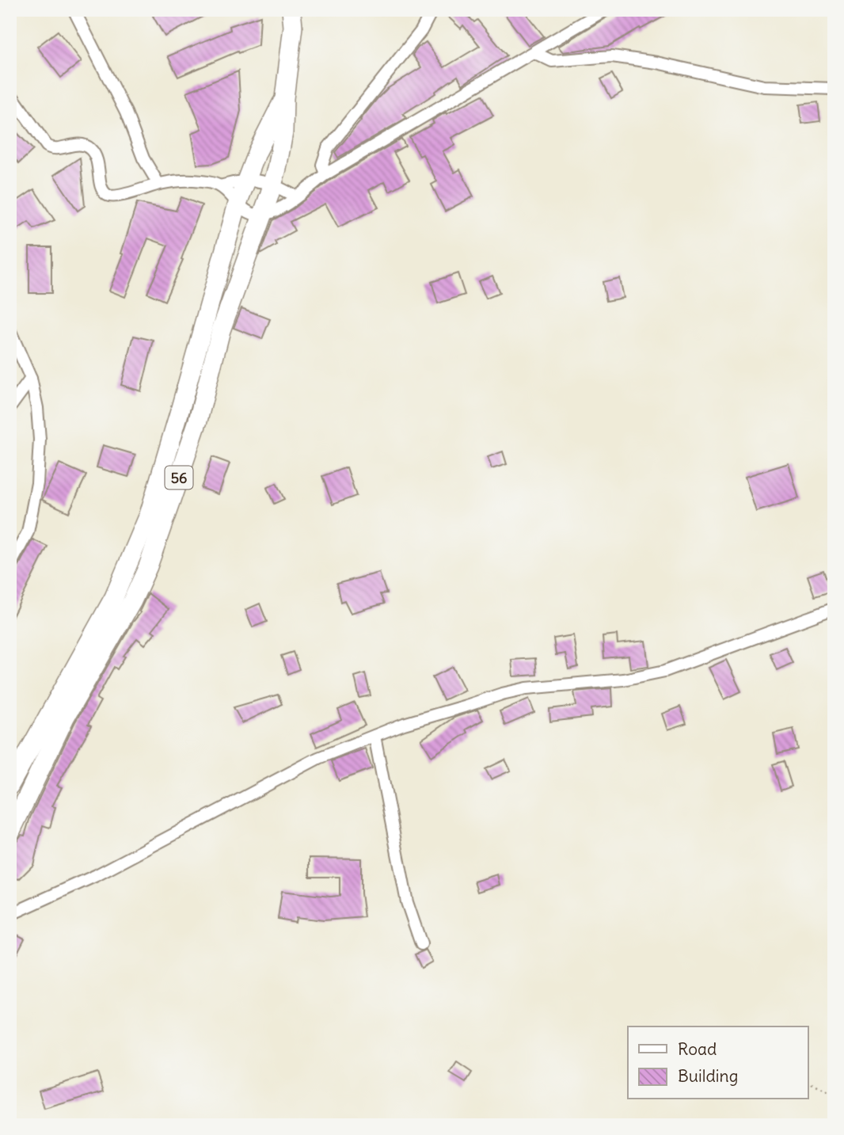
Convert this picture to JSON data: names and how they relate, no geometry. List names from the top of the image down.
{
  "streets": {
    "main road": ["56"]
  },
  "legend": ["Road", "Building"]
}
